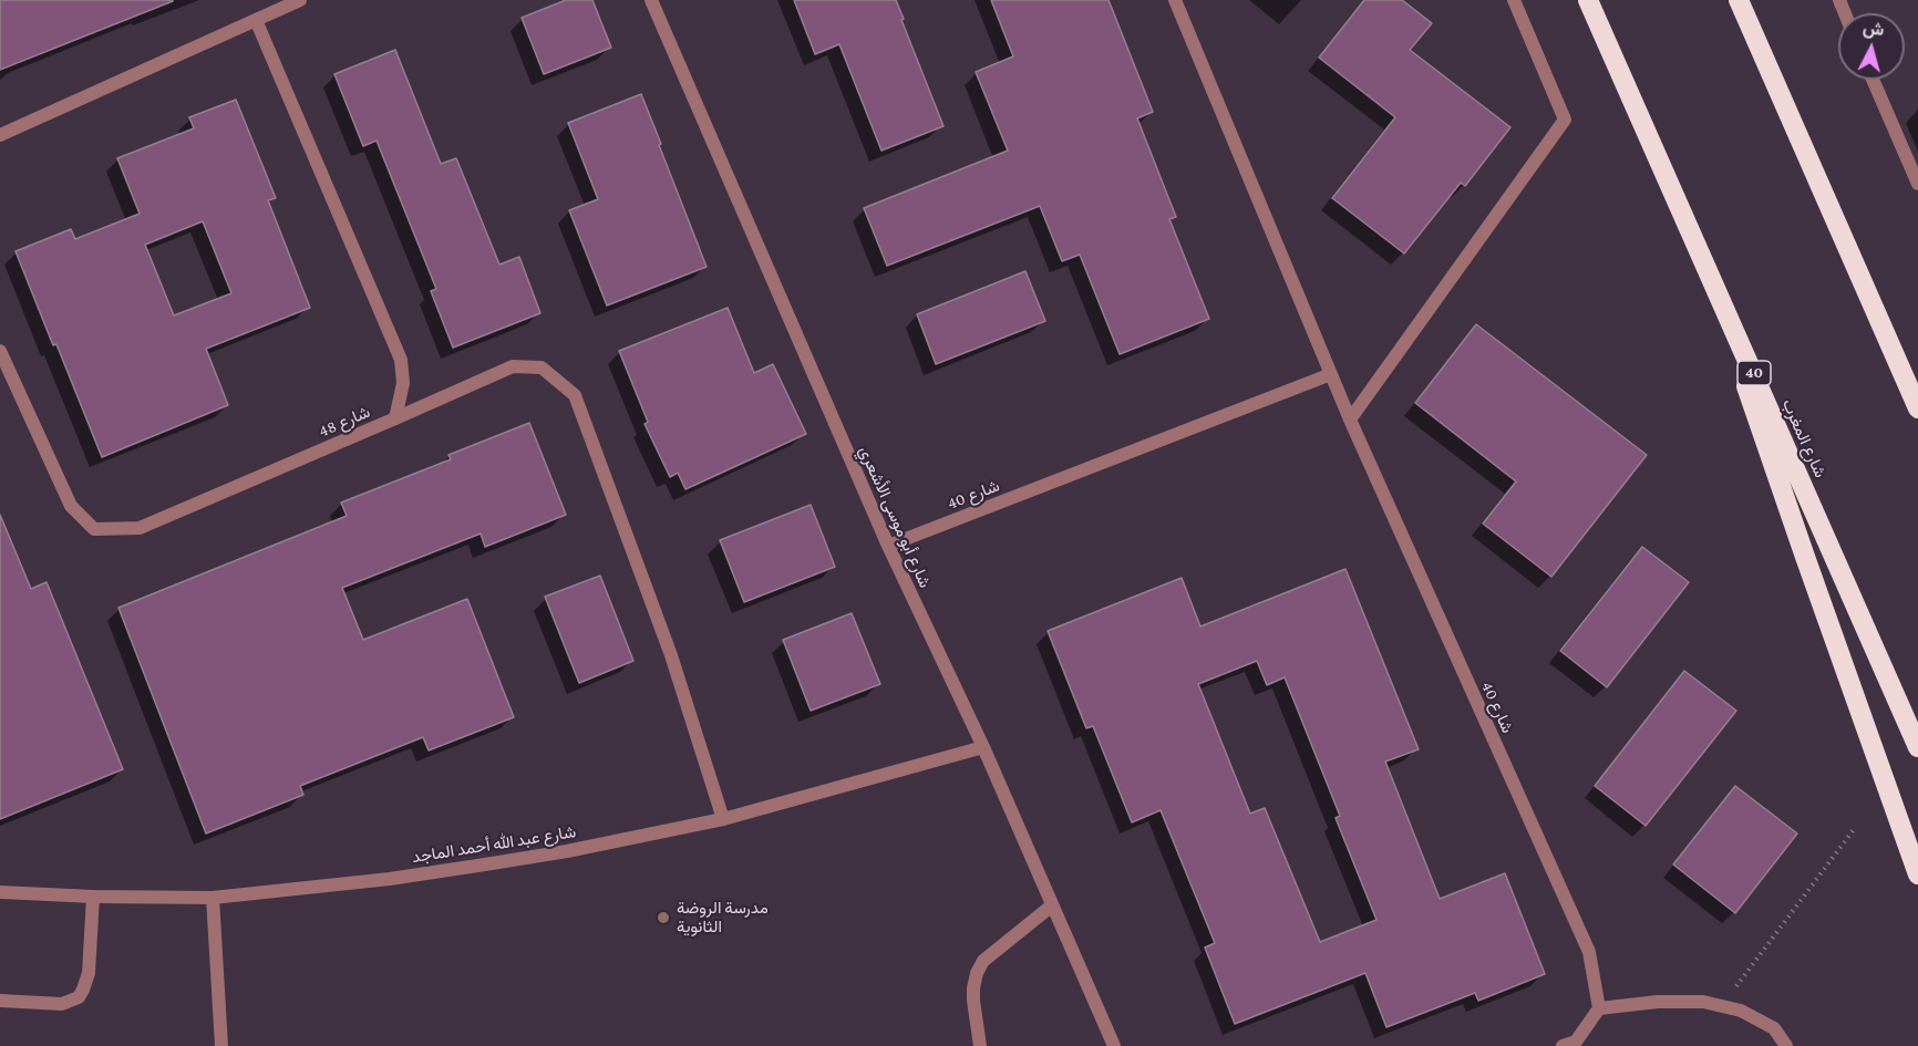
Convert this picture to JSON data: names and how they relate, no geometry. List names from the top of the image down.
{
  "streets": {
    "highway": ["40", "شارع المغرب"],
    "street": [
      "شارع 48",
      "شارع 40",
      "شارع أبو موسى الأشعري",
      "شارع عبد الله أحمد الماجد"
    ]
  },
  "crossings": [
    ["شارع 40", "شارع أبو موسى الأشعري"],
    ["شارع أبو موسى الأشعري", "شارع عبد الله أحمد الماجد"]
  ],
  "places": ["مدرسة الروضة الثانوية"],
  "north": "top"
}
